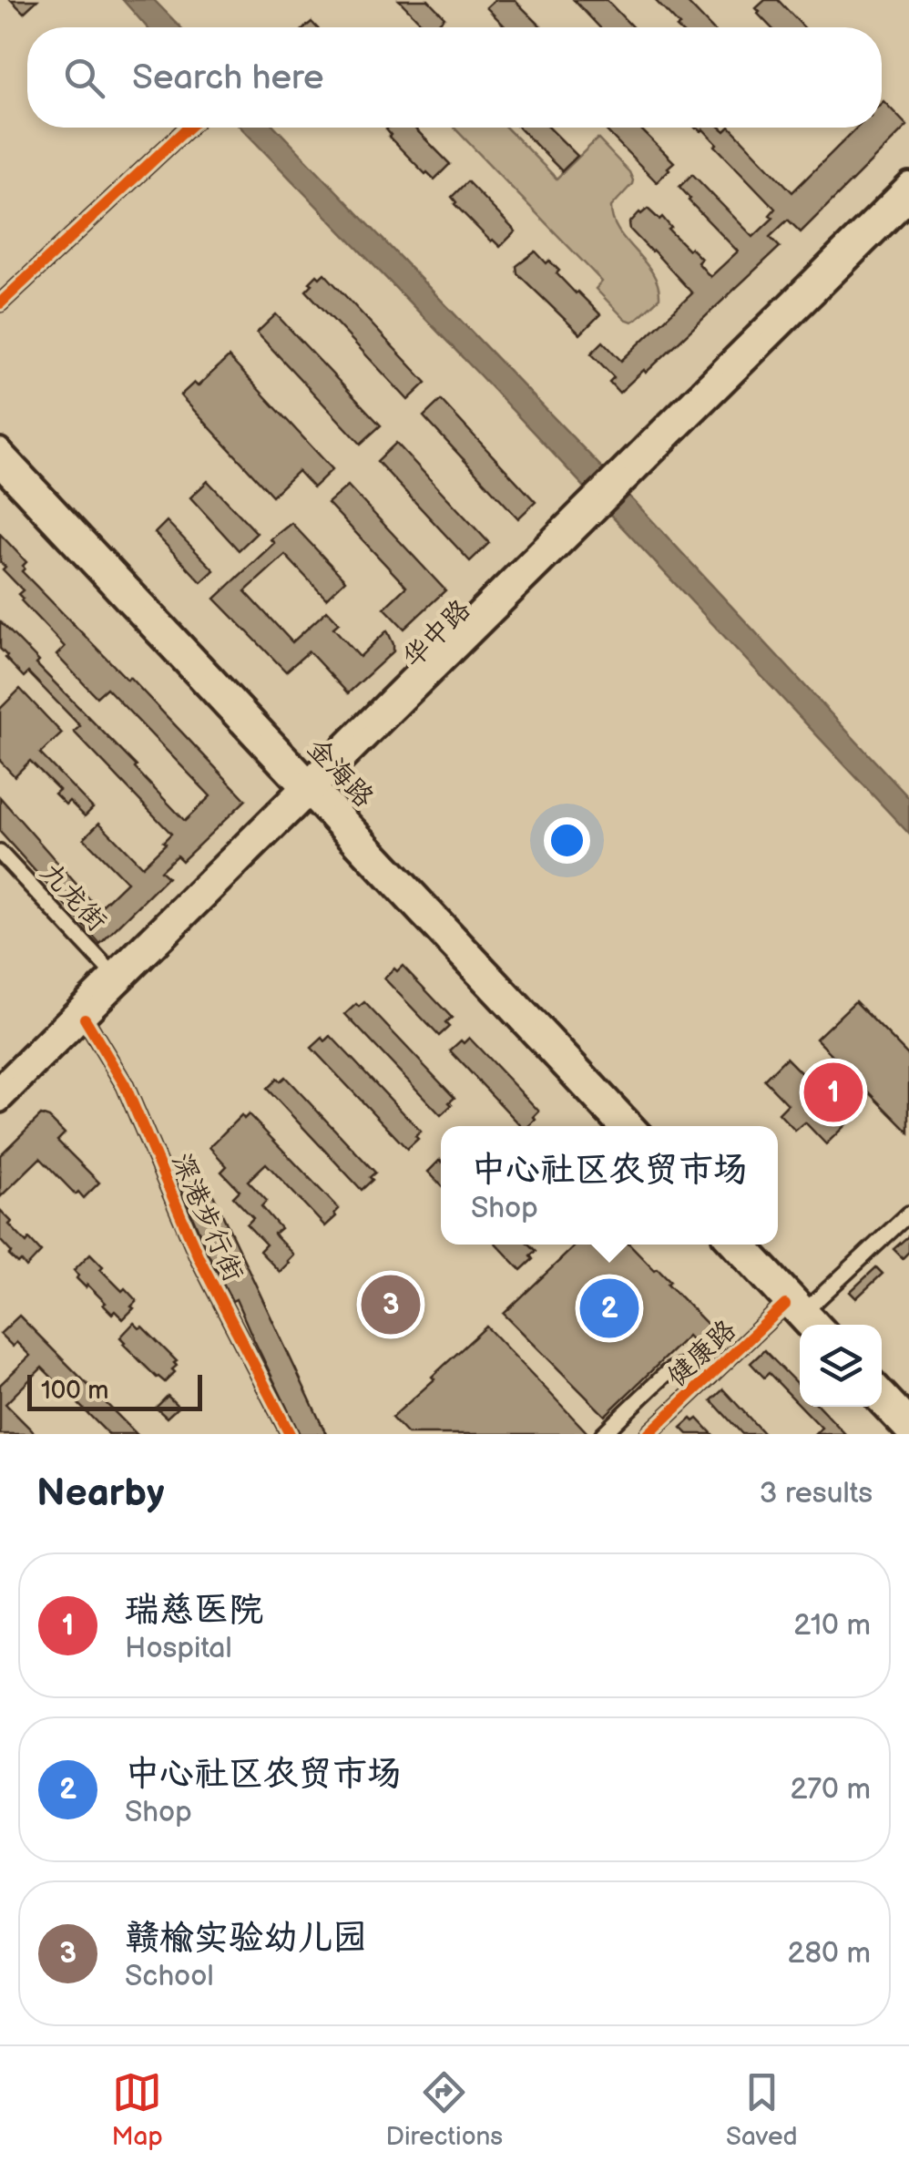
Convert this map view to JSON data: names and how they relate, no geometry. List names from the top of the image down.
{
  "streets": {
    "main road": ["华中路", "金海路"],
    "street": ["九龙街", "深港步行街", "健康路"]
  },
  "crossings": [
    ["华中路", "金海路"],
    ["华中路", "九龙街"],
    ["华中路", "深港步行街"]
  ],
  "scale_bar": "100 m",
  "page": {
    "search": "Search here",
    "pins": ["1", "3", "2"],
    "popup": ["中心社区农贸市场", "Shop"],
    "scale": "100 m",
    "heading": ["Nearby", "3 results"],
    "list": [
      {
        "mark": "1",
        "name": "瑞慈医院",
        "note": "Hospital",
        "value": "210 m"
      },
      {
        "mark": "2",
        "name": "中心社区农贸市场",
        "note": "Shop",
        "value": "270 m"
      },
      {
        "mark": "3",
        "name": "赣榆实验幼儿园",
        "note": "School",
        "value": "280 m"
      }
    ],
    "nav": ["Map", "Directions", "Saved"]
  }
}
